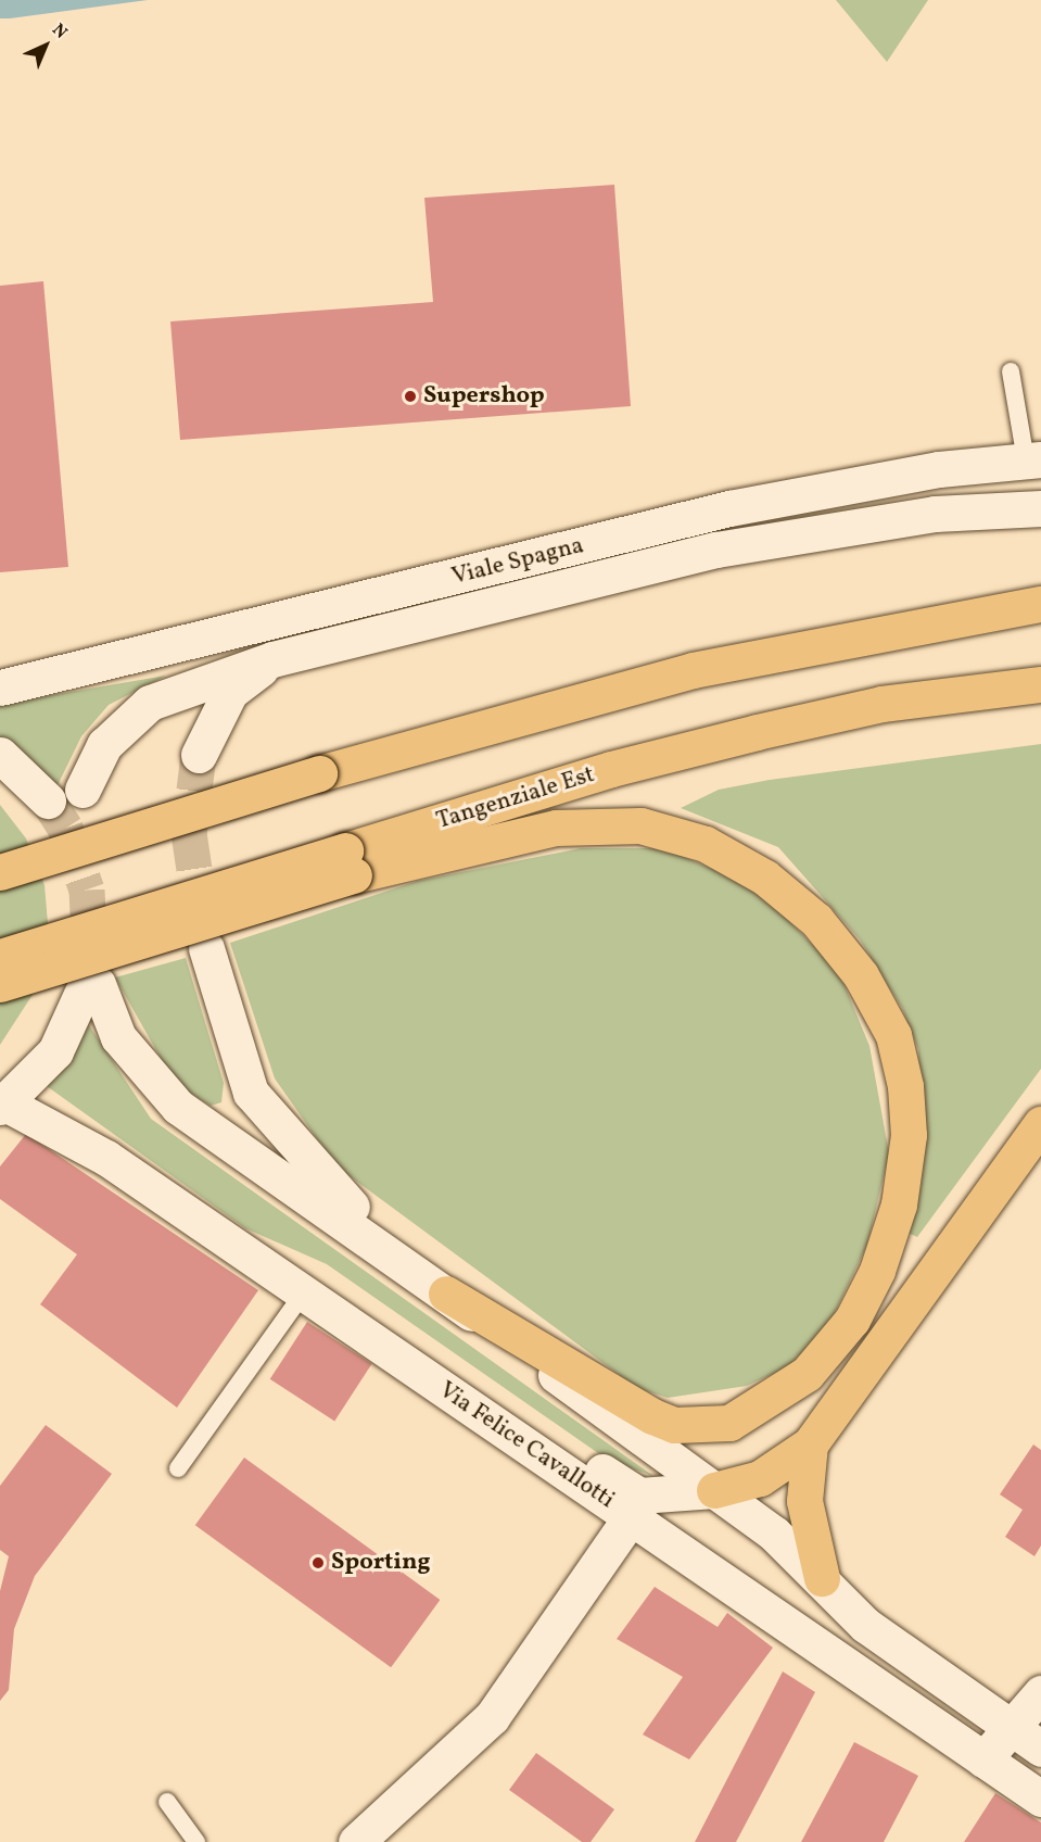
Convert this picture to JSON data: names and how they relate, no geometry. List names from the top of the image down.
{
  "streets": {
    "highway": ["Tangenziale Est"],
    "street": ["Viale Spagna", "Via Felice Cavallotti"]
  },
  "places": ["Supershop", "Sporting"],
  "north": "top right"
}
